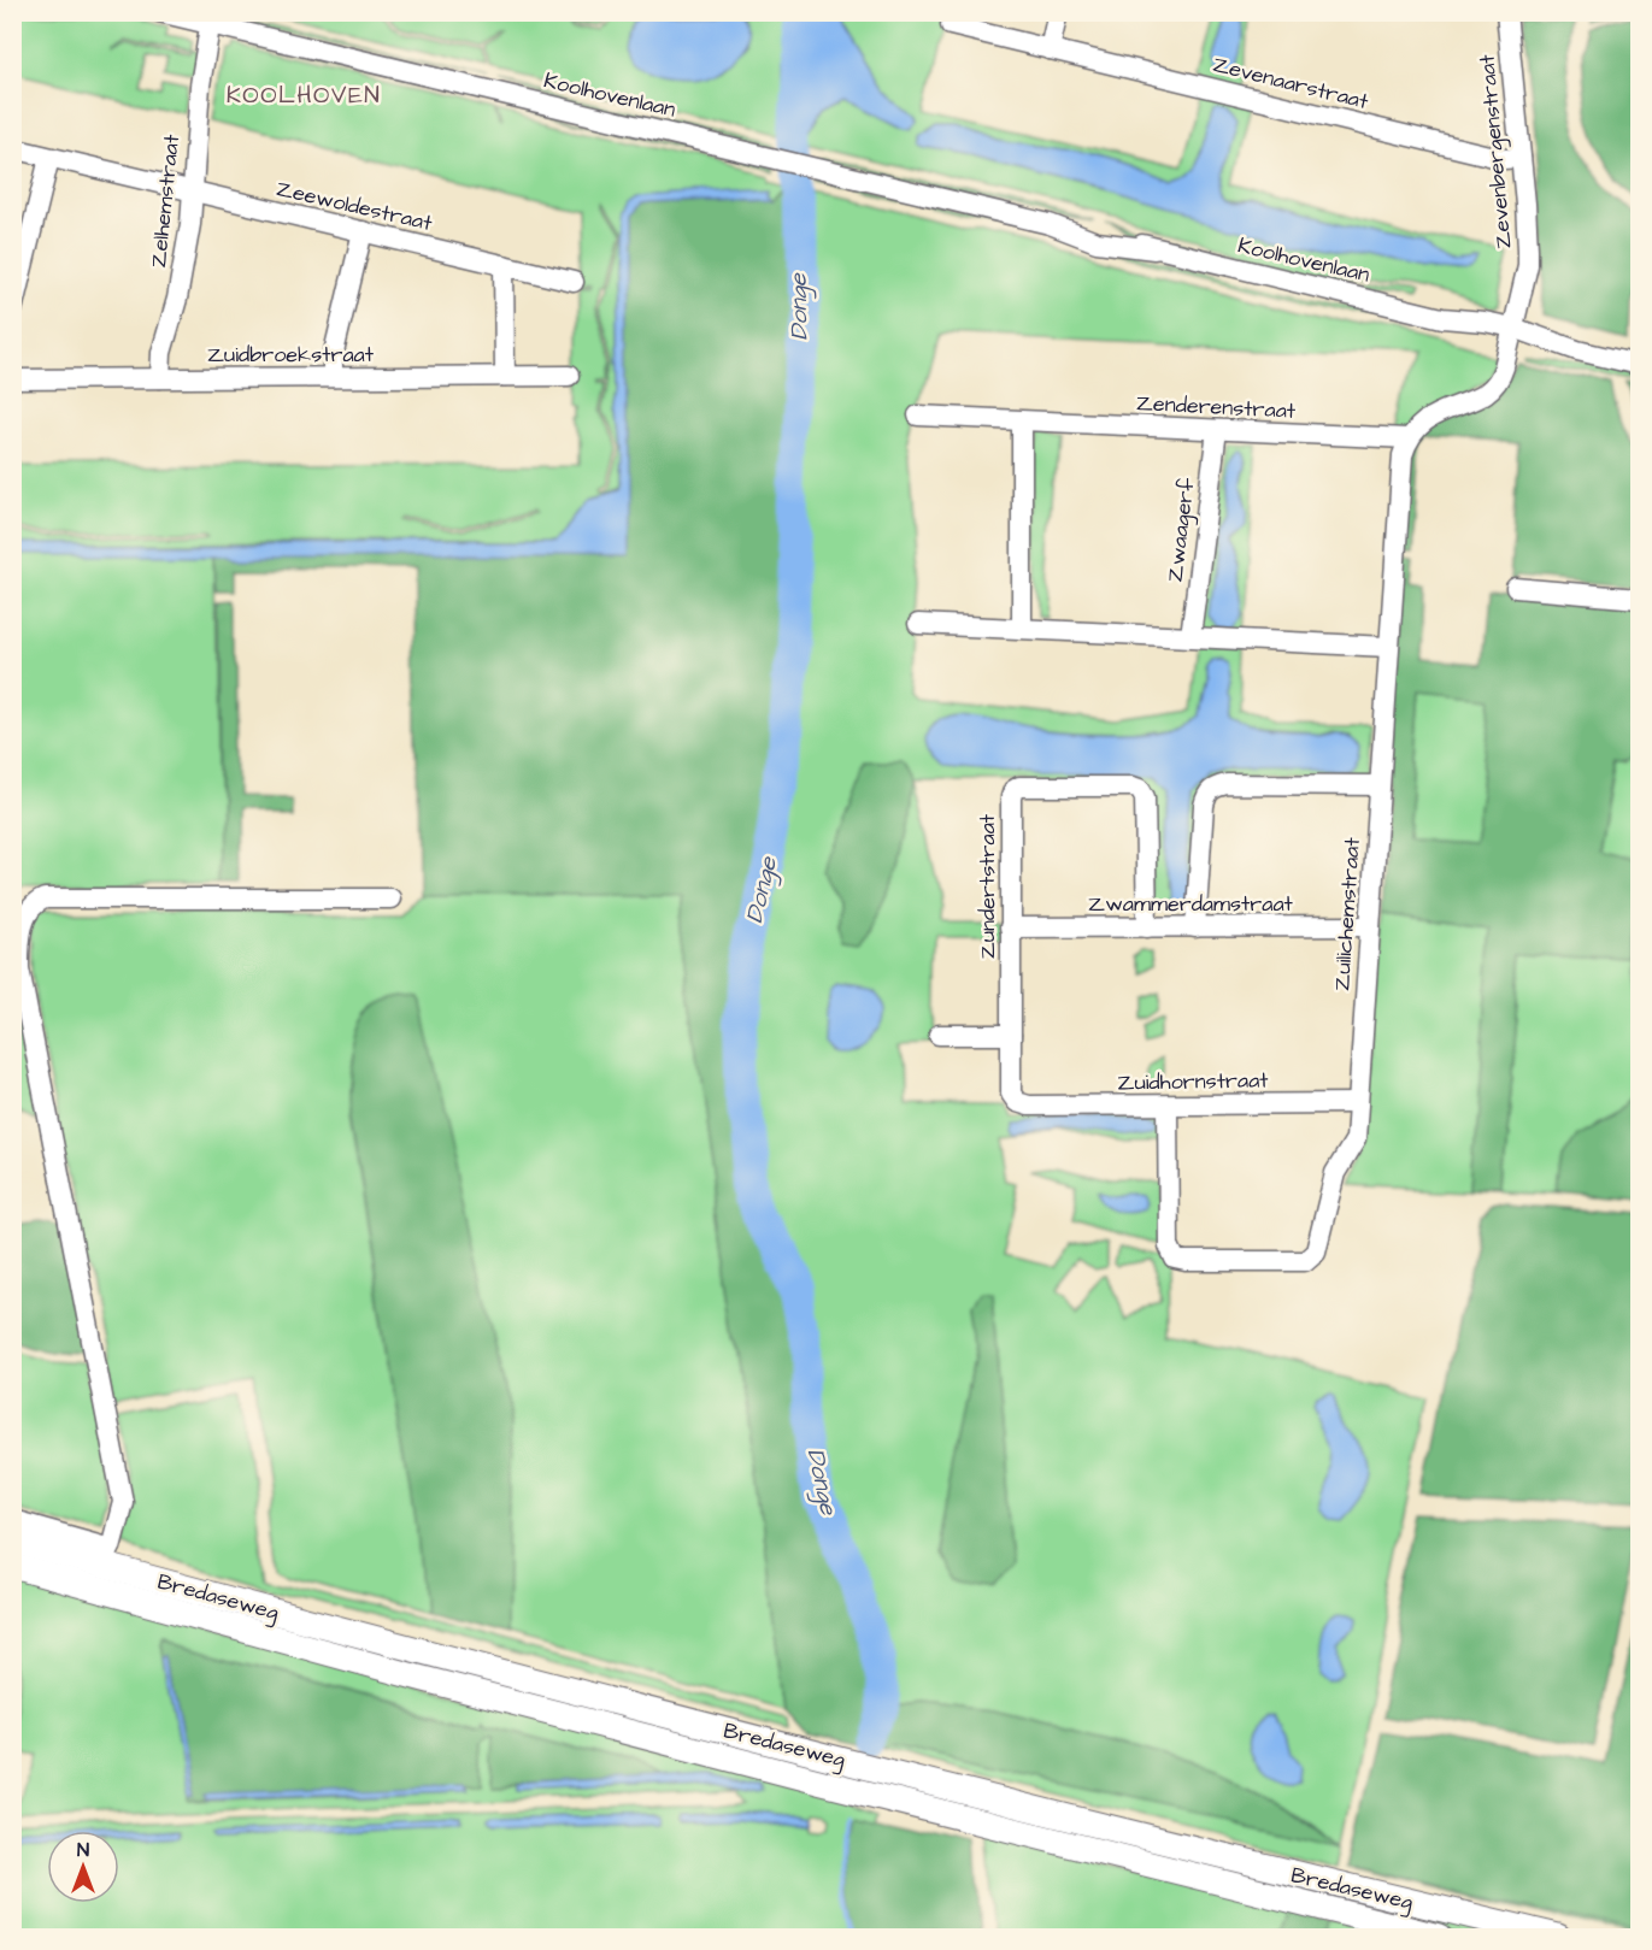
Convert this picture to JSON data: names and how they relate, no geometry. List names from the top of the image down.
{
  "streets": {
    "main road": ["Bredaseweg"],
    "street": [
      "Zevenaarstraat",
      "Koolhovenlaan",
      "Zevenbergenstraat",
      "Zelhemstraat",
      "Zeewoldestraat",
      "Zuidbroekstraat",
      "Zenderenstraat",
      "Zwaagerf",
      "Zundertstraat",
      "Zwammerdamstraat",
      "Zuilichemstraat",
      "Zuidhornstraat"
    ]
  },
  "crossings": [
    ["Zevenaarstraat", "Zevenbergenstraat"],
    ["Koolhovenlaan", "Zevenbergenstraat"],
    ["Koolhovenlaan", "Zelhemstraat"],
    ["Zelhemstraat", "Zeewoldestraat"],
    ["Zelhemstraat", "Zuidbroekstraat"],
    ["Zenderenstraat", "Zwaagerf"],
    ["Zenderenstraat", "Zuilichemstraat"],
    ["Zundertstraat", "Zwammerdamstraat"],
    ["Zundertstraat", "Zuidhornstraat"],
    ["Zwammerdamstraat", "Zuilichemstraat"],
    ["Zuilichemstraat", "Zuidhornstraat"]
  ],
  "districts": ["KOOLHOVEN"],
  "water": ["Donge"],
  "north": "top"
}
